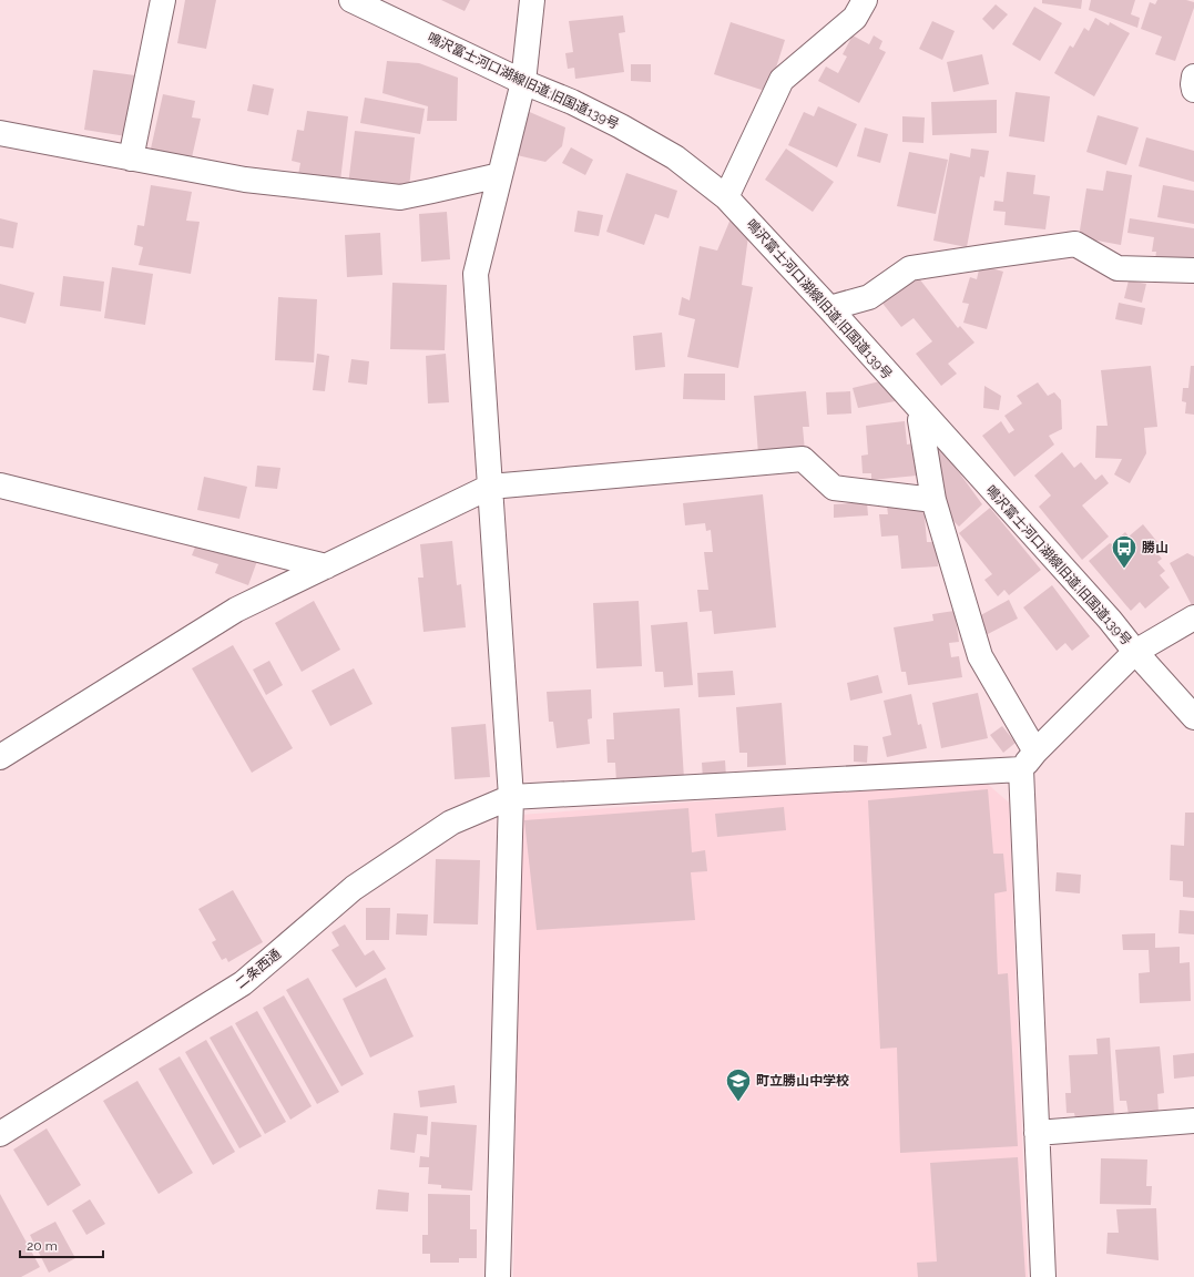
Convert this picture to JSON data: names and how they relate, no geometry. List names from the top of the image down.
{
  "streets": {
    "street": ["鳴沢富士河口湖線旧道;旧国道139号", "二条西通"]
  },
  "places": {
    "bus stop": ["勝山"],
    "school or university": ["町立勝山中学校"]
  },
  "scale_bar": "20 m"
}
